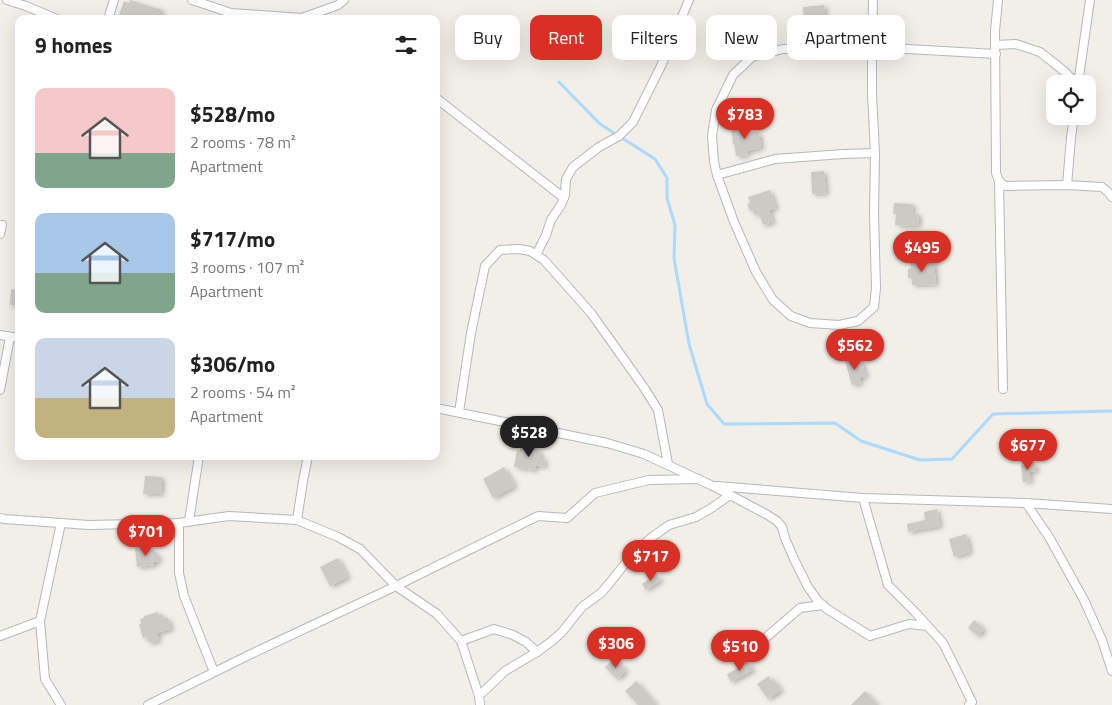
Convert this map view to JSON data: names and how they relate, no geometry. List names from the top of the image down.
{
  "page": {
    "chip": [
      "Buy",
      "Rent",
      "Filters",
      "New",
      "Apartment"
    ],
    "heading": "9 homes",
    "list": [
      {
        "name": "$528/mo",
        "note": "2 rooms · 78 m² · Apartment"
      },
      {
        "name": "$717/mo",
        "note": "3 rooms · 107 m² · Apartment"
      },
      {
        "name": "$306/mo",
        "note": "2 rooms · 54 m² · Apartment"
      }
    ],
    "price": [
      "$783",
      "$495",
      "$562",
      "$528",
      "$677",
      "$701",
      "$717",
      "$306",
      "$510"
    ]
  }
}
